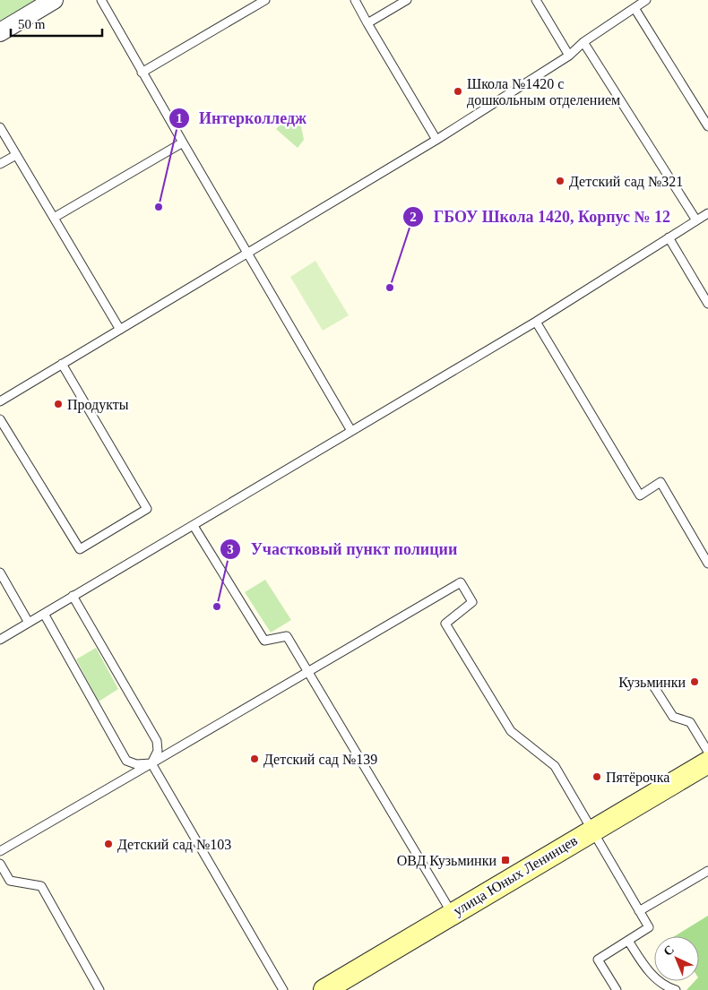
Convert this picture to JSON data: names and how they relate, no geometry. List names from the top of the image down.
{
  "streets": {
    "main road": ["улица Юных Ленинцев"]
  },
  "places": {
    "other": [
      "Школа №1420 с дошкольным отделением",
      "Детский сад №321",
      "Интерколледж",
      "ГБОУ Школа 1420, Корпус № 12",
      "Продукты",
      "Участковый пункт полиции",
      "Кузьминки",
      "Детский сад №139",
      "Пятёрочка",
      "Детский сад №103"
    ],
    "transit": ["ОВД Кузьминки"]
  },
  "scale_bar": "50 m",
  "north": "top left"
}
